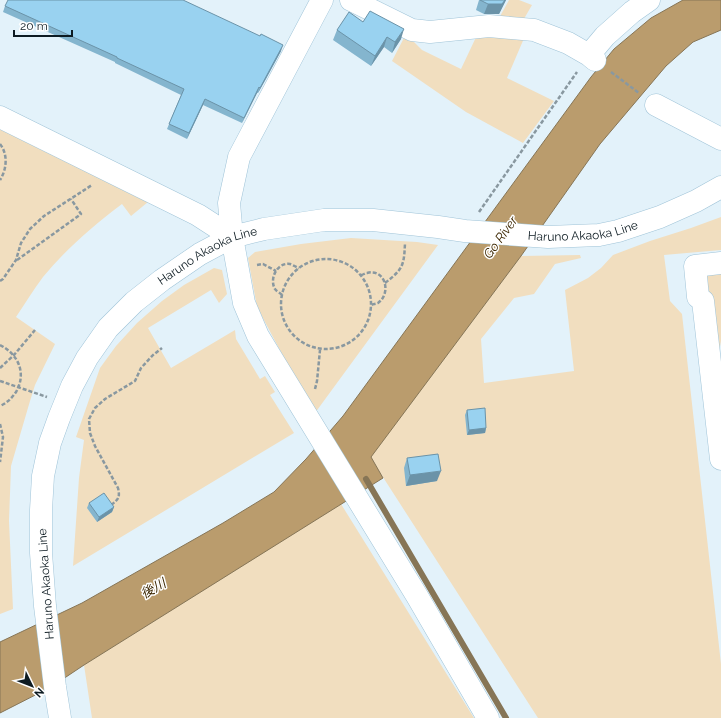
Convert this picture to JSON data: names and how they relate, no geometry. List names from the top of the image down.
{
  "streets": {
    "street": ["Haruno Akaoka Line"]
  },
  "water": ["Go River", "後川"],
  "scale_bar": "20 m",
  "north": "bottom right"
}
